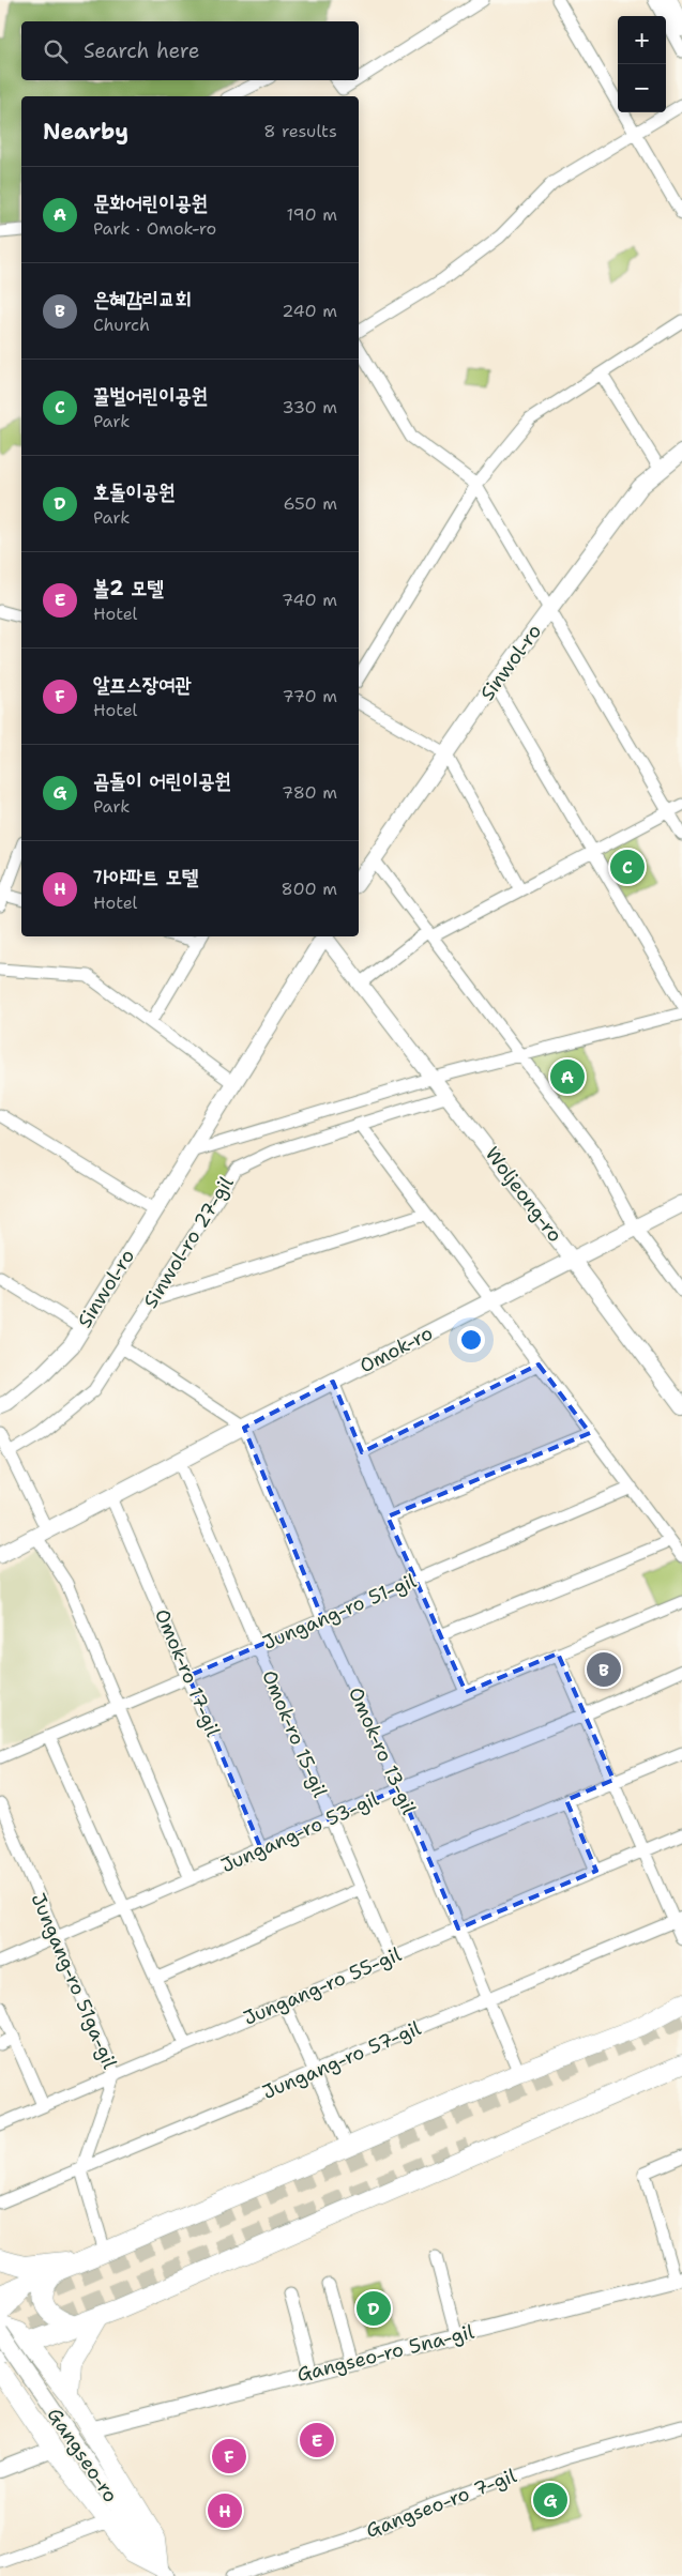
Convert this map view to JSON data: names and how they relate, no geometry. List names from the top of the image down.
{
  "streets": {
    "main road": ["Sinwol-ro", "Omok-ro", "Gangseo-ro"],
    "street": [
      "Woljeong-ro",
      "Sinwol-ro 27-gil",
      "Jungang-ro 51-gil",
      "Omok-ro 17-gil",
      "Omok-ro 15-gil",
      "Omok-ro 13-gil",
      "Jungang-ro 53-gil",
      "Jungang-ro 51ga-gil",
      "Jungang-ro 55-gil",
      "Jungang-ro 57-gil",
      "Gangseo-ro 5na-gil",
      "Gangseo-ro 7-gil"
    ]
  },
  "crossings": [
    ["Woljeong-ro", "Sinwol-ro 27-gil"],
    ["Woljeong-ro", "Omok-ro"],
    ["Omok-ro", "Omok-ro 17-gil"],
    ["Omok-ro", "Omok-ro 15-gil"],
    ["Omok-ro", "Omok-ro 13-gil"],
    ["Jungang-ro 51-gil", "Omok-ro 17-gil"],
    ["Jungang-ro 51-gil", "Omok-ro 15-gil"],
    ["Jungang-ro 51-gil", "Omok-ro 13-gil"],
    ["Omok-ro 17-gil", "Jungang-ro 53-gil"],
    ["Omok-ro 15-gil", "Jungang-ro 53-gil"],
    ["Omok-ro 15-gil", "Jungang-ro 55-gil"],
    ["Omok-ro 13-gil", "Jungang-ro 53-gil"],
    ["Omok-ro 13-gil", "Jungang-ro 55-gil"],
    ["Omok-ro 13-gil", "Jungang-ro 57-gil"],
    ["Jungang-ro 53-gil", "Jungang-ro 51ga-gil"],
    ["Jungang-ro 51ga-gil", "Jungang-ro 55-gil"],
    ["Jungang-ro 51ga-gil", "Jungang-ro 57-gil"]
  ],
  "page": {
    "map_buttons": ["+", "−"],
    "search": "Search here",
    "heading": ["Nearby", "8 results"],
    "list": [
      {
        "mark": "A",
        "name": "문화어린이공원",
        "note": "Park · Omok-ro",
        "value": "190 m"
      },
      {
        "mark": "B",
        "name": "은혜감리교회",
        "note": "Church",
        "value": "240 m"
      },
      {
        "mark": "C",
        "name": "꿀벌어린이공원",
        "note": "Park",
        "value": "330 m"
      },
      {
        "mark": "D",
        "name": "호돌이공원",
        "note": "Park",
        "value": "650 m"
      },
      {
        "mark": "E",
        "name": "볼2 모텔",
        "note": "Hotel",
        "value": "740 m"
      },
      {
        "mark": "F",
        "name": "알프스장여관",
        "note": "Hotel",
        "value": "770 m"
      },
      {
        "mark": "G",
        "name": "곰돌이 어린이공원",
        "note": "Park",
        "value": "780 m"
      },
      {
        "mark": "H",
        "name": "가야파트 모텔",
        "note": "Hotel",
        "value": "800 m"
      }
    ],
    "pins": [
      "C",
      "A",
      "B",
      "D",
      "E",
      "F",
      "G",
      "H"
    ]
  }
}
